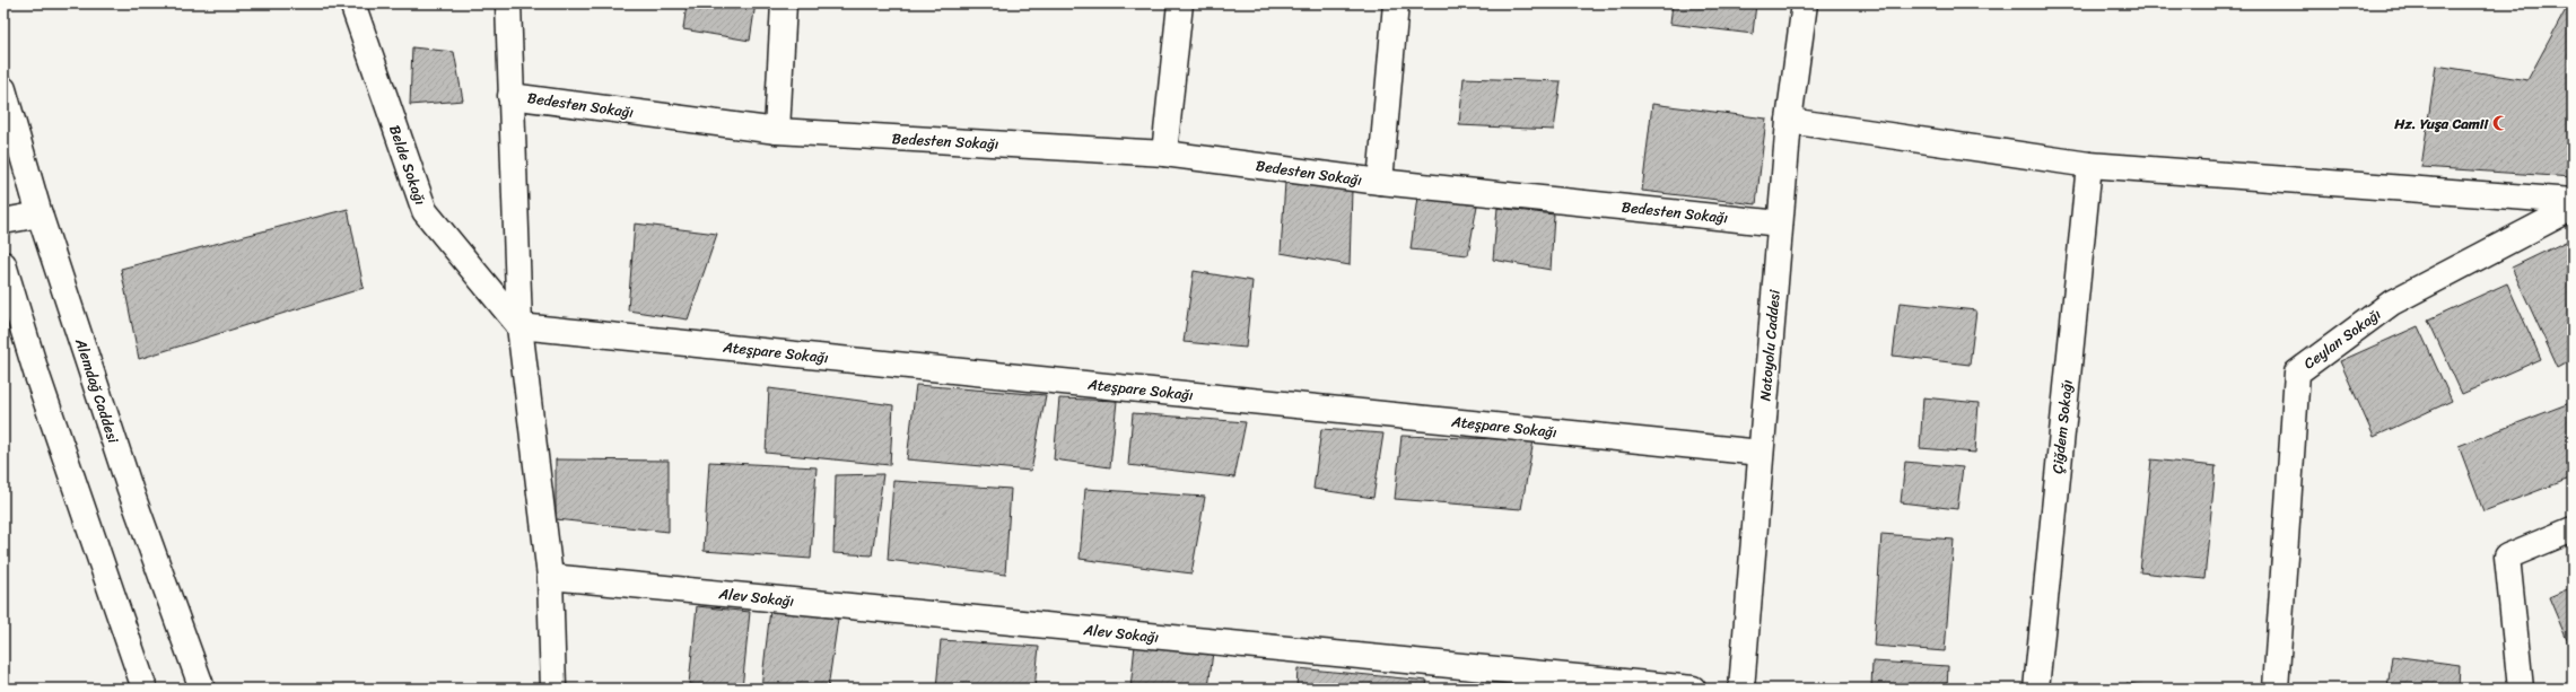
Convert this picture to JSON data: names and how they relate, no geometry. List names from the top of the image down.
{
  "streets": {
    "street": [
      "Bedesten Sokağı",
      "Belde Sokağı",
      "Ceylan Sokağı",
      "Natoyolu Caddesi",
      "Ateşpare Sokağı",
      "Alemdağ Caddesi",
      "Çiğdem Sokağı",
      "Alev Sokağı"
    ]
  },
  "crossings": [
    ["Bedesten Sokağı", "Natoyolu Caddesi"],
    ["Belde Sokağı", "Ateşpare Sokağı"],
    ["Natoyolu Caddesi", "Ateşpare Sokağı"]
  ],
  "places": {
    "mosque": ["Hz. Yuşa Camii"]
  }
}
